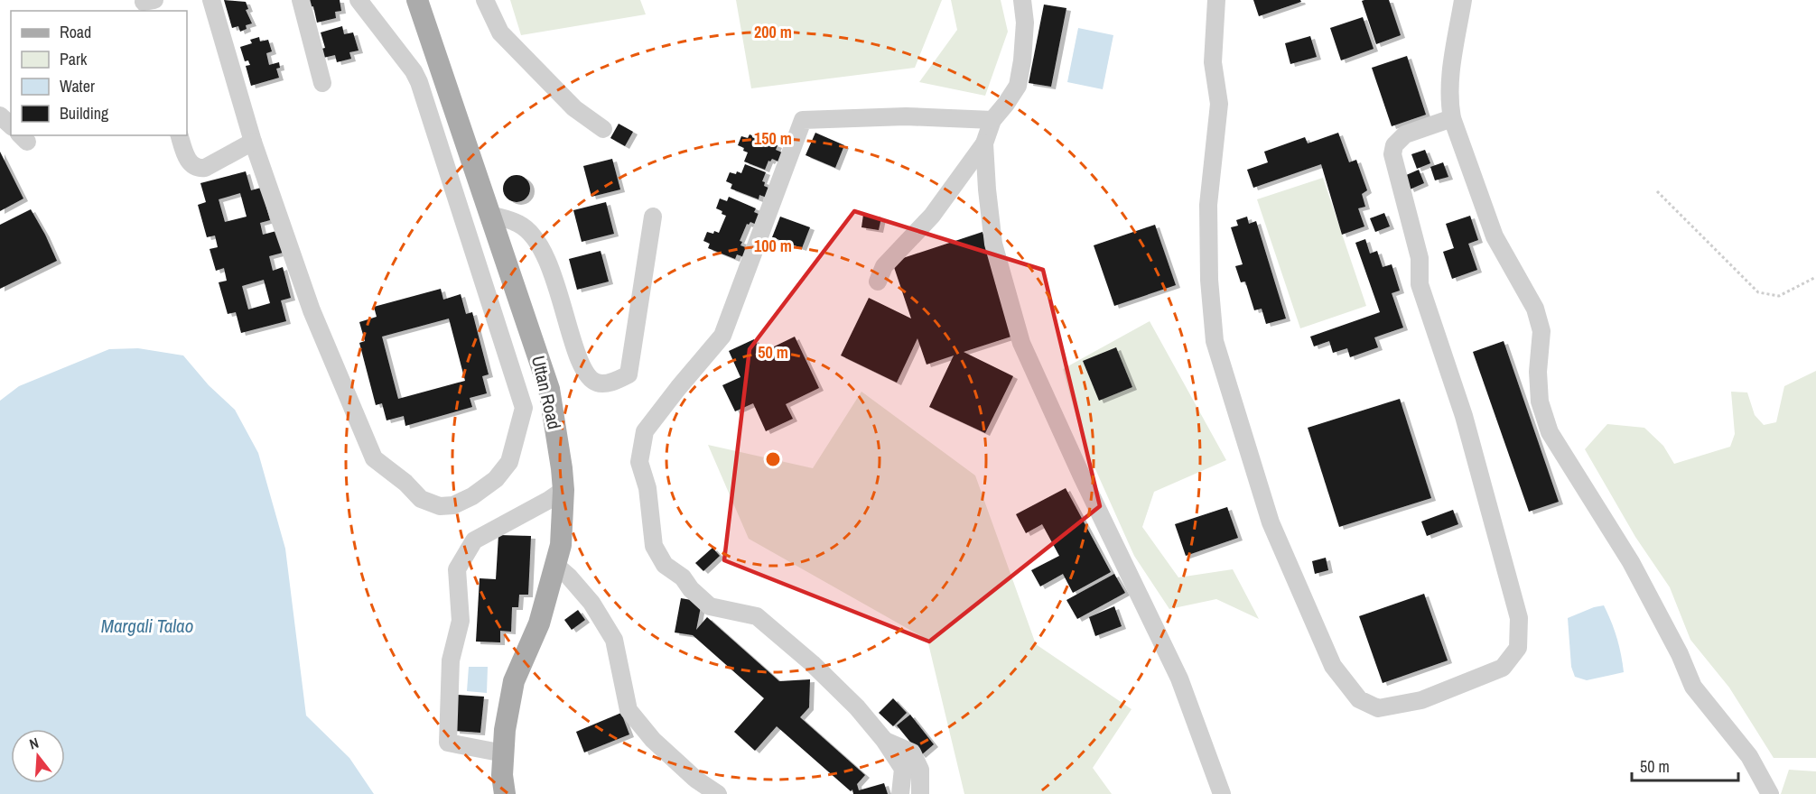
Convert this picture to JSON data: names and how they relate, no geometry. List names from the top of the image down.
{
  "streets": {
    "main road": ["Uttan Road"]
  },
  "water": ["Margali Talao"],
  "legend": [
    "Road",
    "Park",
    "Water",
    "Building"
  ],
  "scale_bar": "50 m",
  "north": "top",
  "rings": [
    "200 m",
    "150 m",
    "100 m",
    "50 m"
  ]
}
